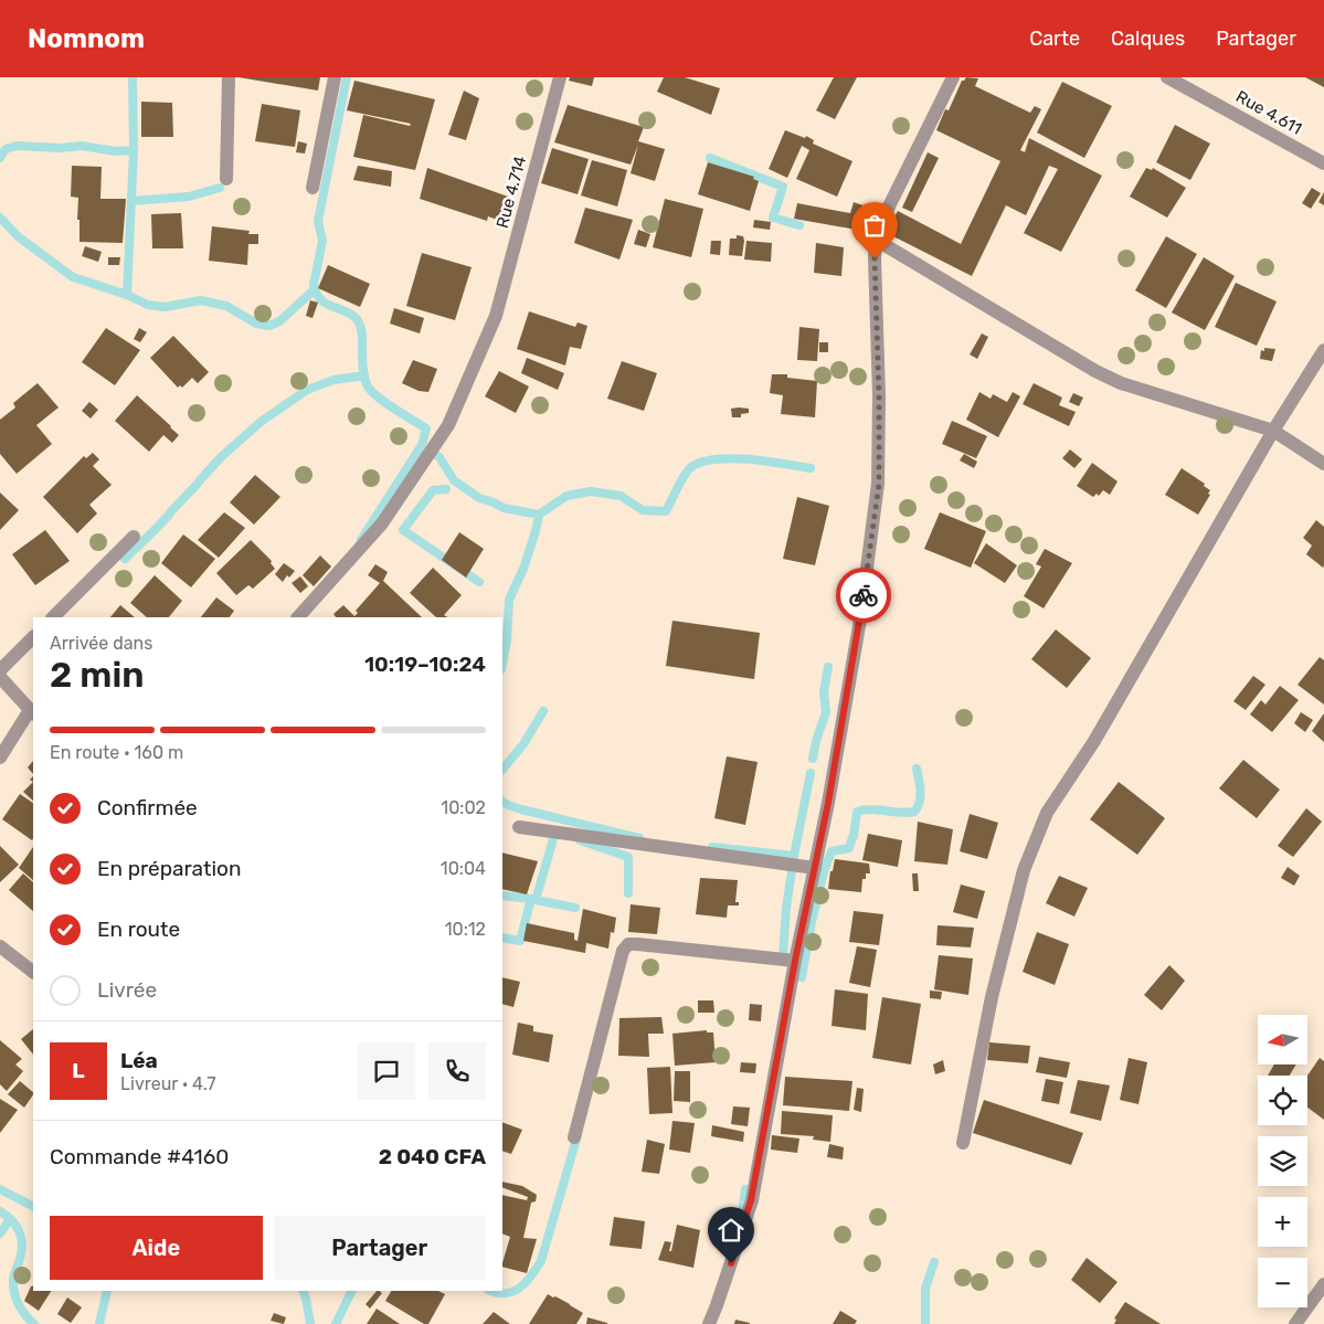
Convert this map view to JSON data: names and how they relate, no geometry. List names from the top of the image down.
{
  "streets": {
    "street": ["Rue 4.611", "Rue 4.714"]
  },
  "north": "left",
  "page": {
    "header": "Nomnom",
    "nav": ["Carte", "Calques", "Partager"],
    "heading": ["2 min", "Arrivée dans", "10:19–10:24"],
    "panel": [
      "Léa",
      "Livreur · 4.7",
      "Commande #4160",
      "2 040 CFA"
    ],
    "bar": "En route · 160 m",
    "list": [
      ["Confirmée", "10:02"],
      ["En préparation", "10:04"],
      ["En route", "10:12"],
      "Livrée"
    ],
    "map_buttons": ["+", "−"],
    "round": "L",
    "buttons": ["Aide", "Partager"]
  }
}
